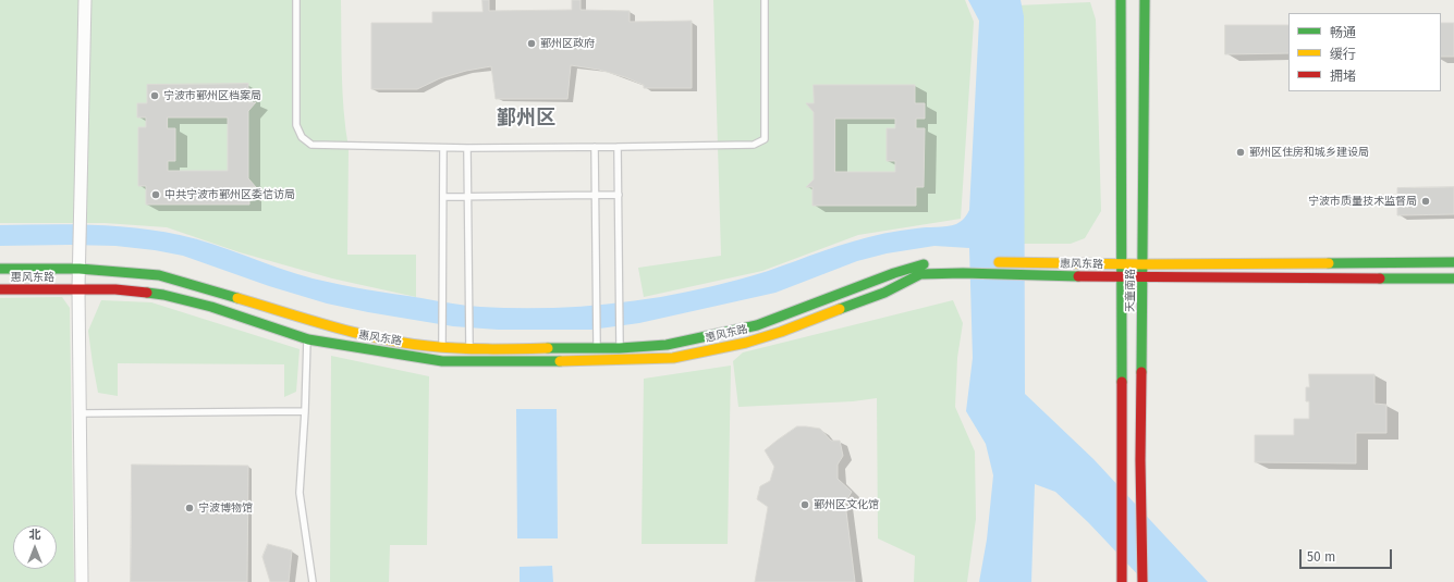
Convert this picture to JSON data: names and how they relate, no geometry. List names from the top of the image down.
{
  "streets": {
    "street": ["惠风东路", "天童南路"]
  },
  "crossings": [
    ["惠风东路", "天童南路"]
  ],
  "districts": ["鄞州区"],
  "places": [
    "鄞州区政府",
    "宁波市鄞州区档案局",
    "鄞州区住房和城乡建设局",
    "中共宁波市鄞州区委信访局",
    "宁波市质量技术监督局",
    "鄞州区文化馆",
    "宁波博物馆"
  ],
  "legend": ["畅通", "缓行", "拥堵"],
  "scale_bar": "50 m",
  "north": "top"
}
